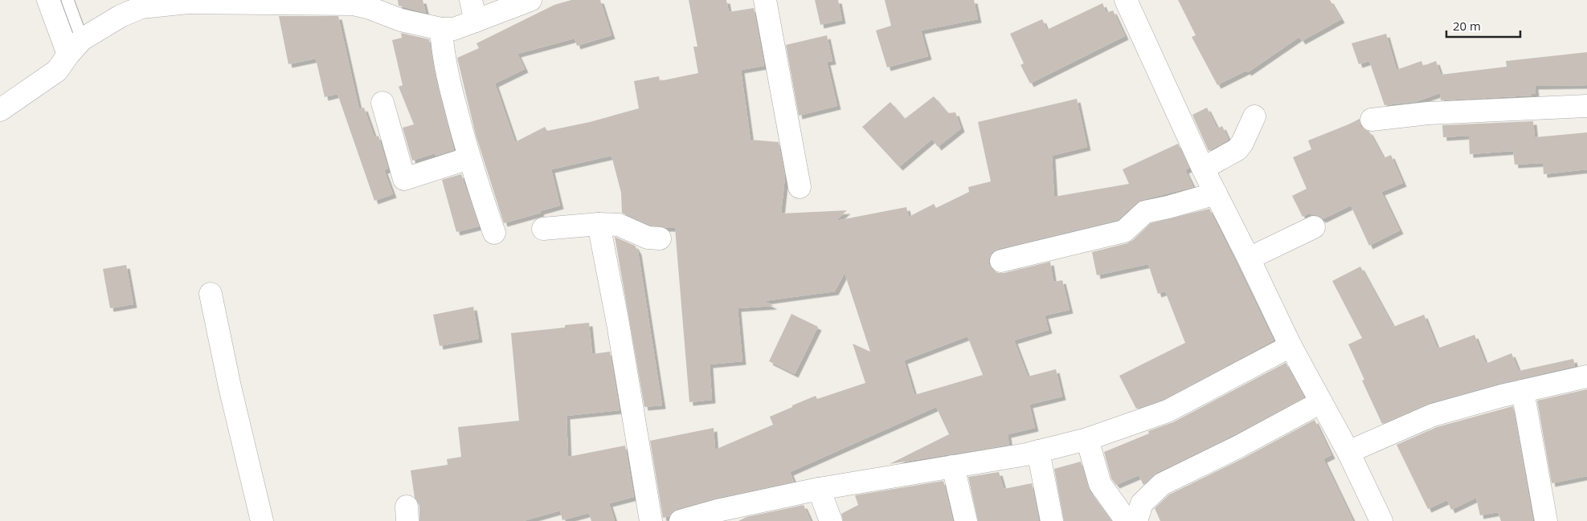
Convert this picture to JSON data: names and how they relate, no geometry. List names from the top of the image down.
{
  "scale_bar": "20 m"
}
